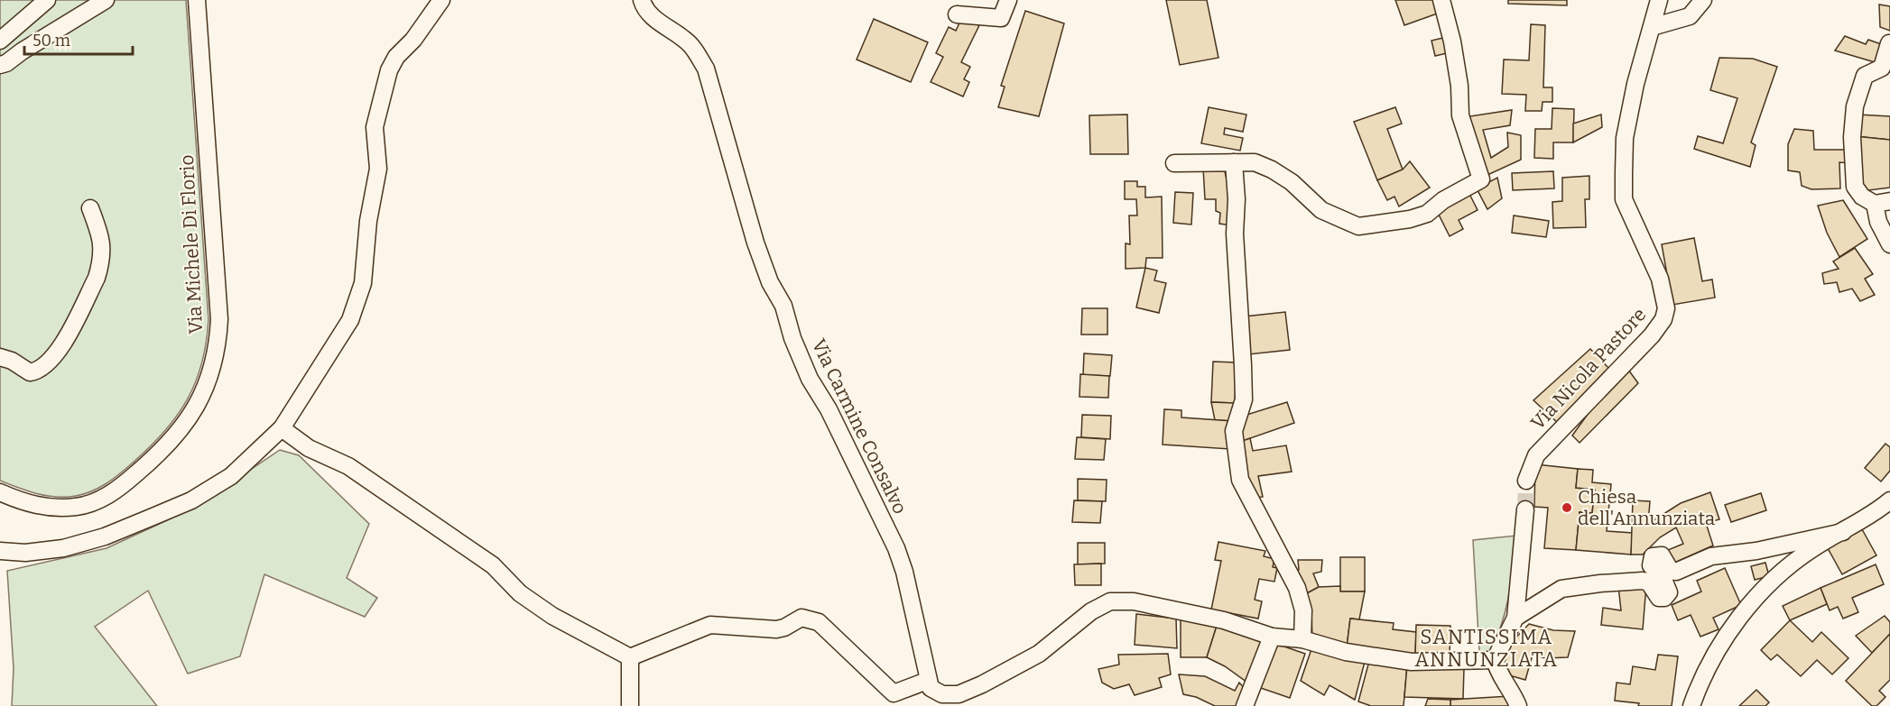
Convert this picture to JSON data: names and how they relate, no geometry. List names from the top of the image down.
{
  "streets": {
    "street": ["Via Michele Di Florio", "Via Nicola Pastore", "Via Carmine Consalvo"]
  },
  "districts": ["SANTISSIMA ANNUNZIATA"],
  "places": ["Chiesa dell'Annunziata"],
  "scale_bar": "50 m"
}
